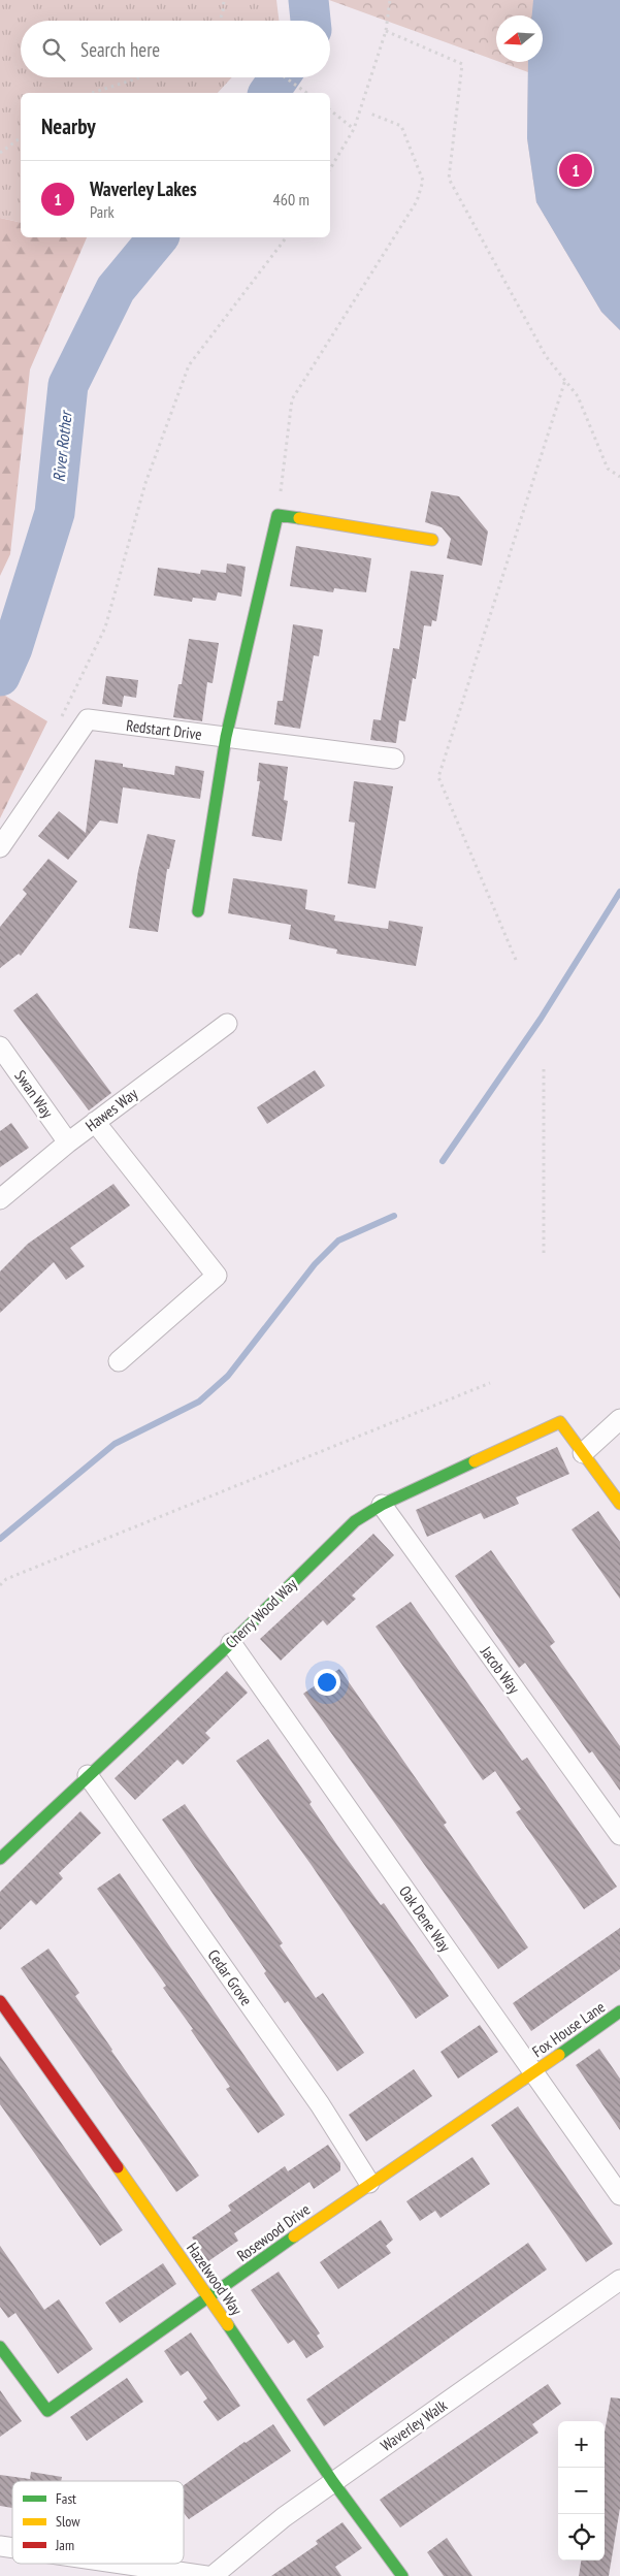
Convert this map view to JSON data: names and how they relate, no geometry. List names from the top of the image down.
{
  "streets": {
    "street": [
      "Redstart Drive",
      "Swan Way",
      "Hawes Way",
      "Cherry Wood Way",
      "Jacob Way",
      "Oak Dene Way",
      "Cedar Grove",
      "Fox House Lane",
      "Rosewood Drive",
      "Hazelwood Way",
      "Waverley Walk"
    ]
  },
  "crossings": [
    ["Swan Way", "Hawes Way"],
    ["Cherry Wood Way", "Jacob Way"],
    ["Cherry Wood Way", "Oak Dene Way"],
    ["Cherry Wood Way", "Cedar Grove"],
    ["Oak Dene Way", "Fox House Lane"],
    ["Oak Dene Way", "Rosewood Drive"],
    ["Cedar Grove", "Rosewood Drive"],
    ["Fox House Lane", "Rosewood Drive"],
    ["Rosewood Drive", "Hazelwood Way"],
    ["Hazelwood Way", "Waverley Walk"]
  ],
  "water": ["River Rother"],
  "legend": ["Fast", "Slow", "Jam"],
  "north": "left",
  "page": {
    "search": "Search here",
    "heading": "Nearby",
    "pins": "1",
    "list": [
      {
        "mark": "1",
        "name": "Waverley Lakes",
        "note": "Park",
        "value": "460 m"
      }
    ],
    "map_buttons": ["+", "−"]
  }
}
